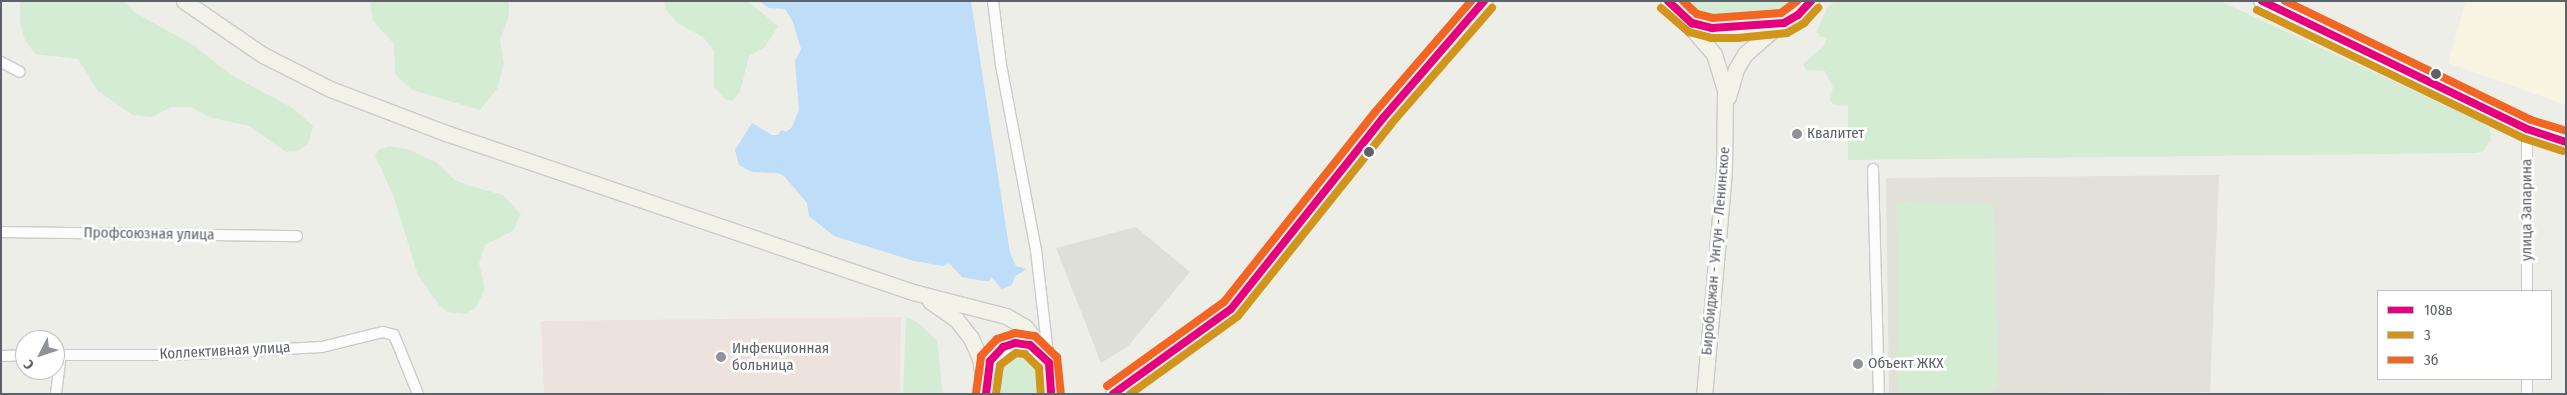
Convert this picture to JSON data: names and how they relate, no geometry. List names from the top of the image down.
{
  "streets": {
    "main road": ["Биробиджан - Унгун - Ленинское"],
    "street": ["улица Запарина", "Профсоюзная улица", "Коллективная улица"]
  },
  "places": ["Квалитет", "Инфекционная больница", "Объект ЖКХ"],
  "lines": ["transit line 108в", "transit line 3б", "transit line 3"],
  "legend": ["108в", "3", "3б"],
  "north": "bottom left"
}
